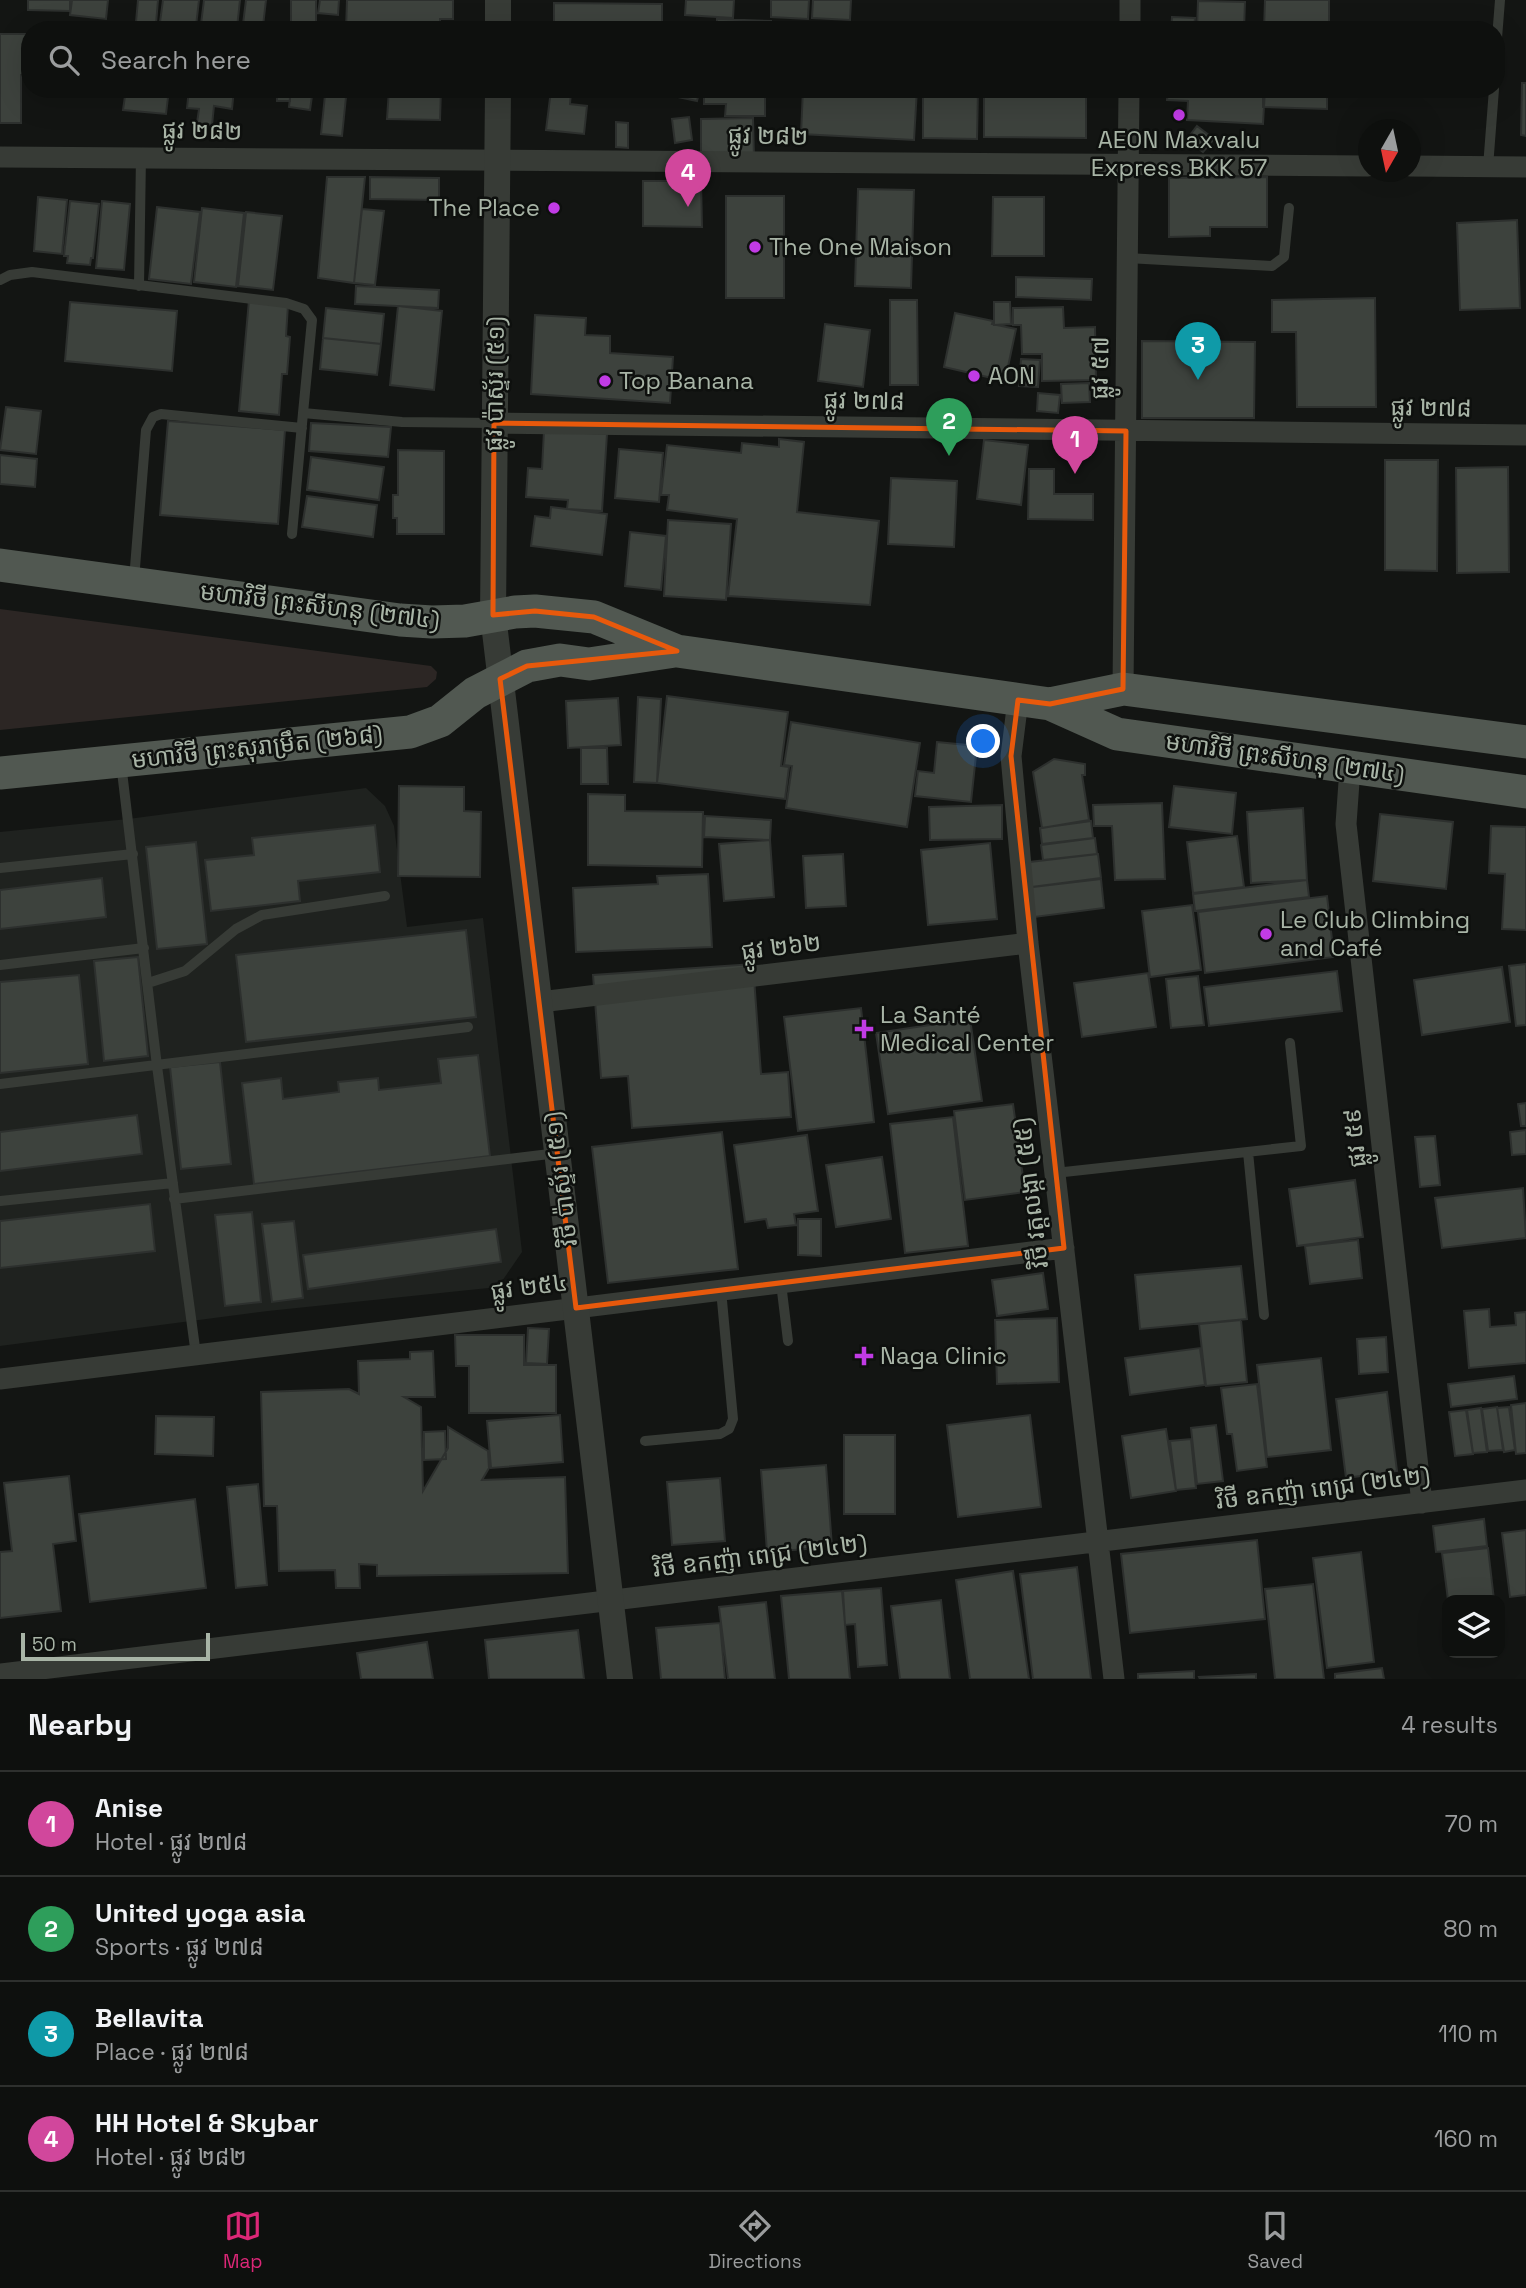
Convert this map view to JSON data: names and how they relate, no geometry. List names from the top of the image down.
{
  "streets": {
    "main road": ["មហាវិថី ព្រះសីហនុ (២៧៤)", "មហាវិថី ព្រះសុរាម្រឹត (២៦៨)"],
    "street": [
      "ផ្លូវ ២៨២",
      "ផ្លូវ ៥៧",
      "ផ្លូវ ប៉ាស្ទ័រ (៥១)",
      "ផ្លូវ ២៧៨",
      "ផ្លូវ ២៦២",
      "ផ្លូវ ៥៩",
      "វិថី ប៉ាស្ទ័រ (៥១)",
      "វិថី វត្តលង្កា (៥៥)",
      "ផ្លូវ ២៥៤",
      "វិថី ឧកញ៉ា ពេជ្រ (២៤២)"
    ]
  },
  "crossings": [
    ["ផ្លូវ ២៨២", "ផ្លូវ ៥៧"],
    ["ផ្លូវ ២៨២", "ផ្លូវ ប៉ាស្ទ័រ (៥១)"],
    ["ផ្លូវ ៥៧", "ផ្លូវ ២៧៨"],
    ["ផ្លូវ ៥៧", "មហាវិថី ព្រះសីហនុ (២៧៤)"],
    ["ផ្លូវ ប៉ាស្ទ័រ (៥១)", "ផ្លូវ ២៧៨"],
    ["ផ្លូវ ប៉ាស្ទ័រ (៥១)", "មហាវិថី ព្រះសីហនុ (២៧៤)"],
    ["ផ្លូវ ប៉ាស្ទ័រ (៥១)", "មហាវិថី ព្រះសុរាម្រឹត (២៦៨)"],
    ["ផ្លូវ ប៉ាស្ទ័រ (៥១)", "វិថី ប៉ាស្ទ័រ (៥១)"],
    ["មហាវិថី ព្រះសីហនុ (២៧៤)", "មហាវិថី ព្រះសុរាម្រឹត (២៦៨)"],
    ["មហាវិថី ព្រះសីហនុ (២៧៤)", "ផ្លូវ ៥៩"],
    ["មហាវិថី ព្រះសីហនុ (២៧៤)", "វិថី ប៉ាស្ទ័រ (៥១)"],
    ["មហាវិថី ព្រះសីហនុ (២៧៤)", "វិថី វត្តលង្កា (៥៥)"],
    ["មហាវិថី ព្រះសុរាម្រឹត (២៦៨)", "វិថី ប៉ាស្ទ័រ (៥១)"],
    ["ផ្លូវ ២៦២", "វិថី ប៉ាស្ទ័រ (៥១)"],
    ["ផ្លូវ ២៦២", "វិថី វត្តលង្កា (៥៥)"],
    ["ផ្លូវ ៥៩", "វិថី ឧកញ៉ា ពេជ្រ (២៤២)"],
    ["វិថី ប៉ាស្ទ័រ (៥១)", "ផ្លូវ ២៥៤"],
    ["វិថី ប៉ាស្ទ័រ (៥១)", "វិថី ឧកញ៉ា ពេជ្រ (២៤២)"],
    ["វិថី វត្តលង្កា (៥៥)", "ផ្លូវ ២៥៤"],
    ["វិថី វត្តលង្កា (៥៥)", "វិថី ឧកញ៉ា ពេជ្រ (២៤២)"]
  ],
  "places": {
    "other": [
      "AEON Maxvalu Express BKK 57",
      "The Place",
      "The One Maison",
      "AON",
      "Top Banana",
      "Le Club Climbing and Café"
    ],
    "health": ["La Santé Medical Center", "Naga Clinic"]
  },
  "scale_bar": "50 m",
  "north": "bottom",
  "page": {
    "search": "Search here",
    "pins": [
      "4",
      "3",
      "2",
      "1"
    ],
    "scale": "50 m",
    "heading": ["Nearby", "4 results"],
    "list": [
      {
        "mark": "1",
        "name": "Anise",
        "note": "Hotel · ផ្លូវ ២៧៨",
        "value": "70 m"
      },
      {
        "mark": "2",
        "name": "United yoga asia",
        "note": "Sports · ផ្លូវ ២៧៨",
        "value": "80 m"
      },
      {
        "mark": "3",
        "name": "Bellavita",
        "note": "Place · ផ្លូវ ២៧៨",
        "value": "110 m"
      },
      {
        "mark": "4",
        "name": "HH Hotel & Skybar",
        "note": "Hotel · ផ្លូវ ២៨២",
        "value": "160 m"
      }
    ],
    "nav": ["Map", "Directions", "Saved"]
  }
}
